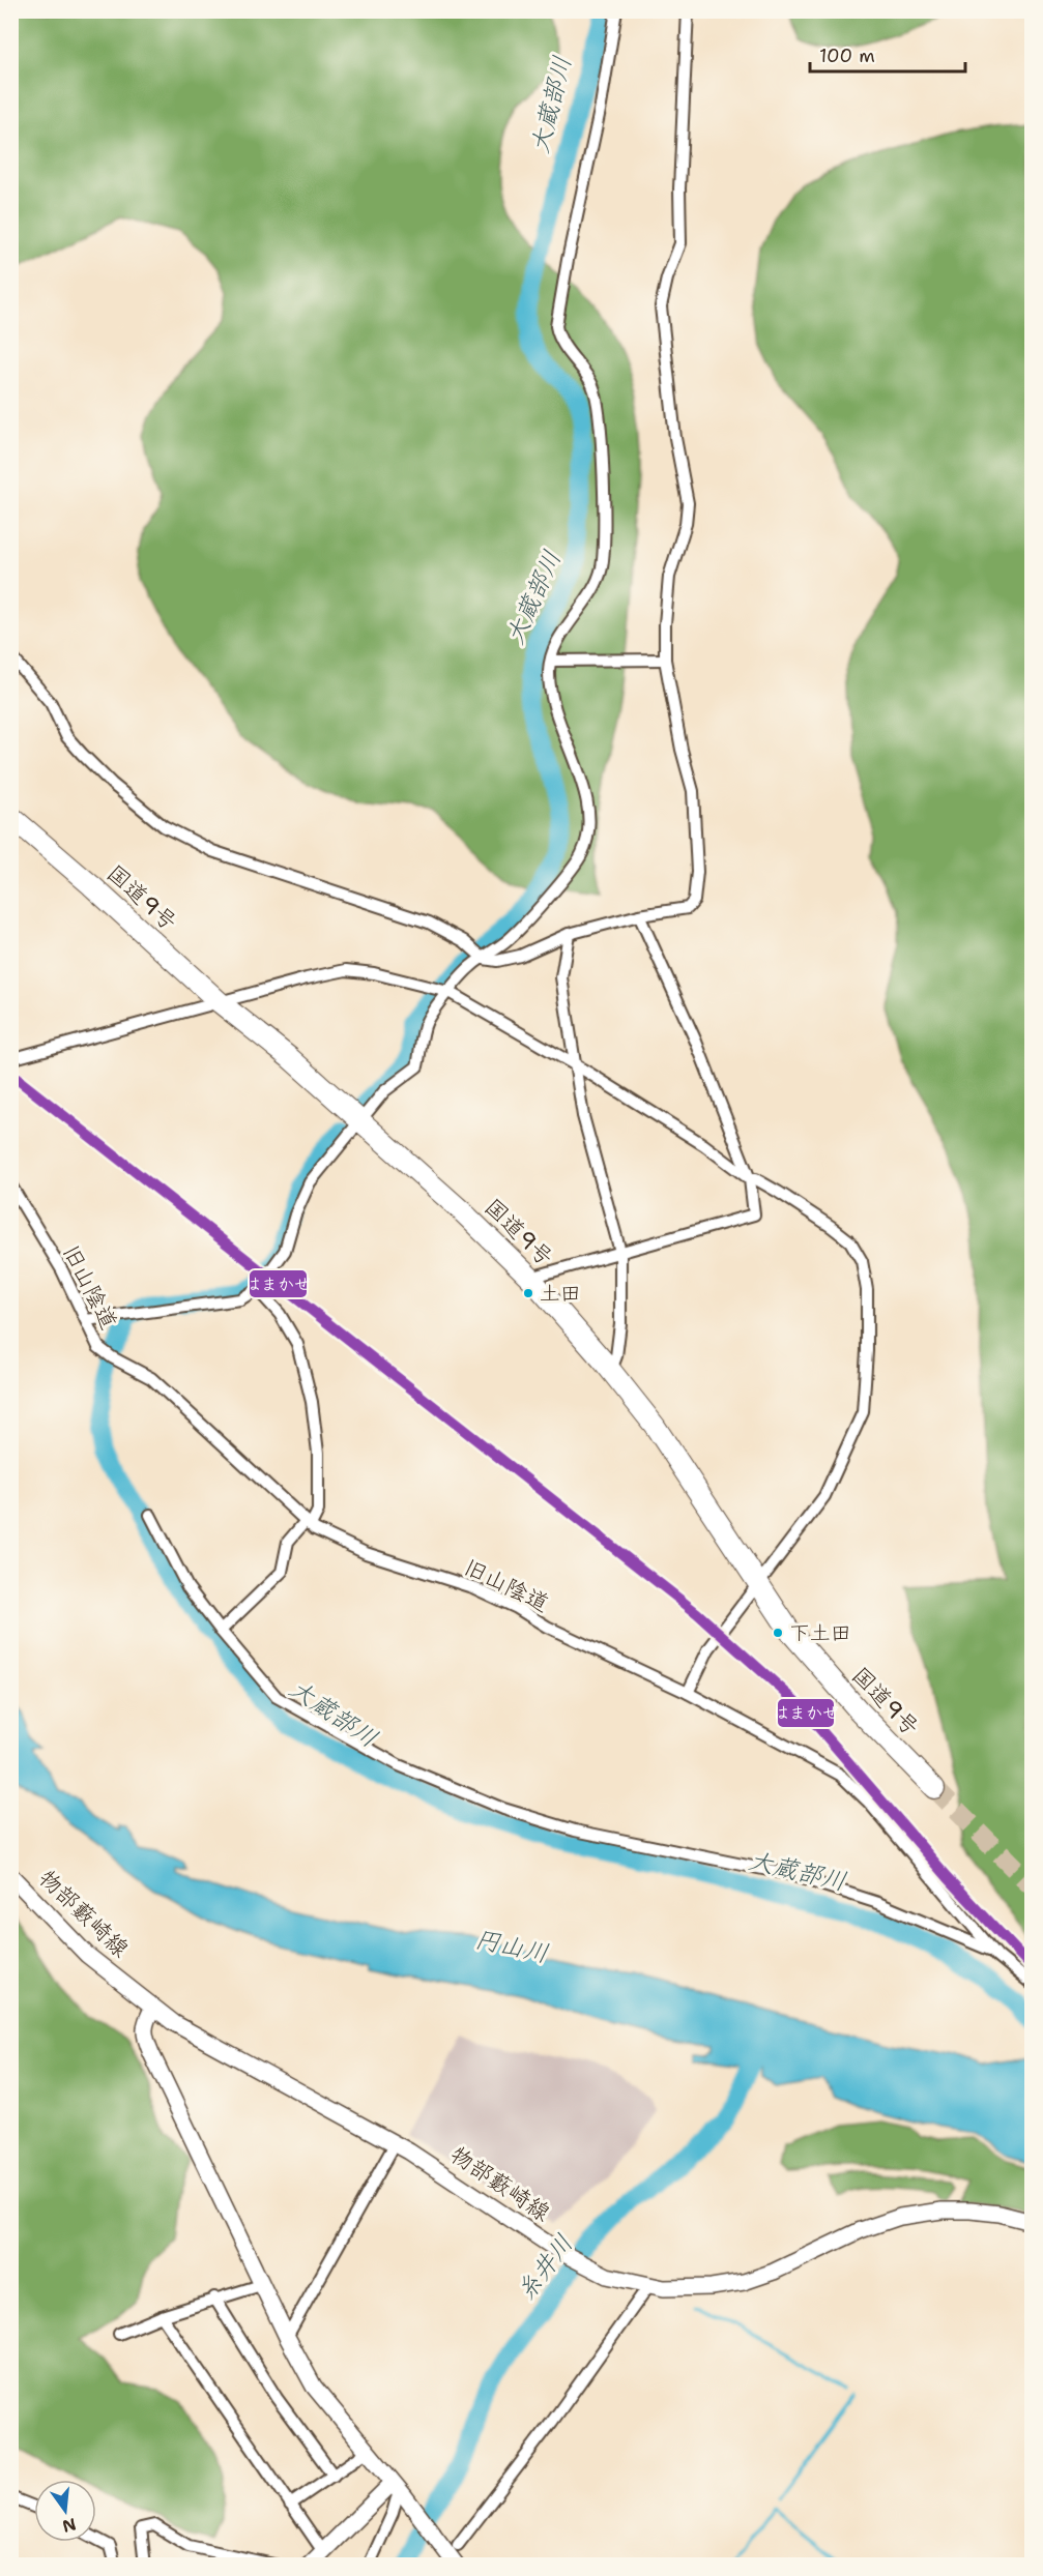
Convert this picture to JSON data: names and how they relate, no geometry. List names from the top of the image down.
{
  "streets": {
    "highway": ["国道9号"],
    "main road": ["物部藪崎線"],
    "street": ["旧山陰道"]
  },
  "water": ["大蔵部川", "円山川", "糸井川"],
  "places": ["土田", "下土田"],
  "lines": ["transit line はまかぜ"],
  "scale_bar": "100 m",
  "north": "bottom"
}
